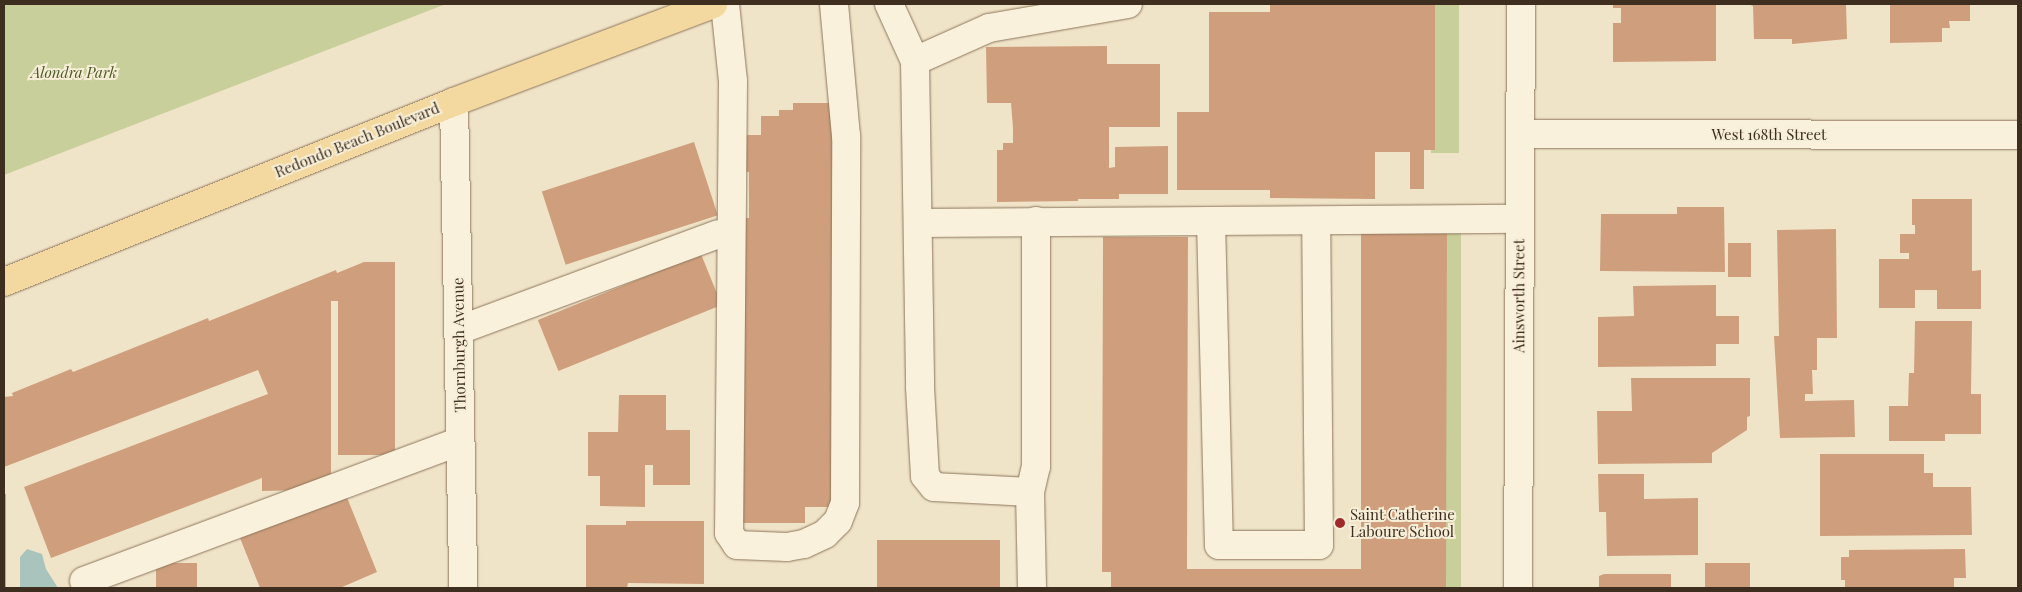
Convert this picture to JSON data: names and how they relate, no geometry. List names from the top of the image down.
{
  "streets": {
    "main road": ["Redondo Beach Boulevard"],
    "street": ["West 168th Street", "Ainsworth Street", "Thornburgh Avenue"]
  },
  "crossings": [
    ["West 168th Street", "Ainsworth Street"],
    ["Redondo Beach Boulevard", "Thornburgh Avenue"]
  ],
  "parks": ["Alondra Park"],
  "places": ["Saint Catherine Laboure School"]
}
